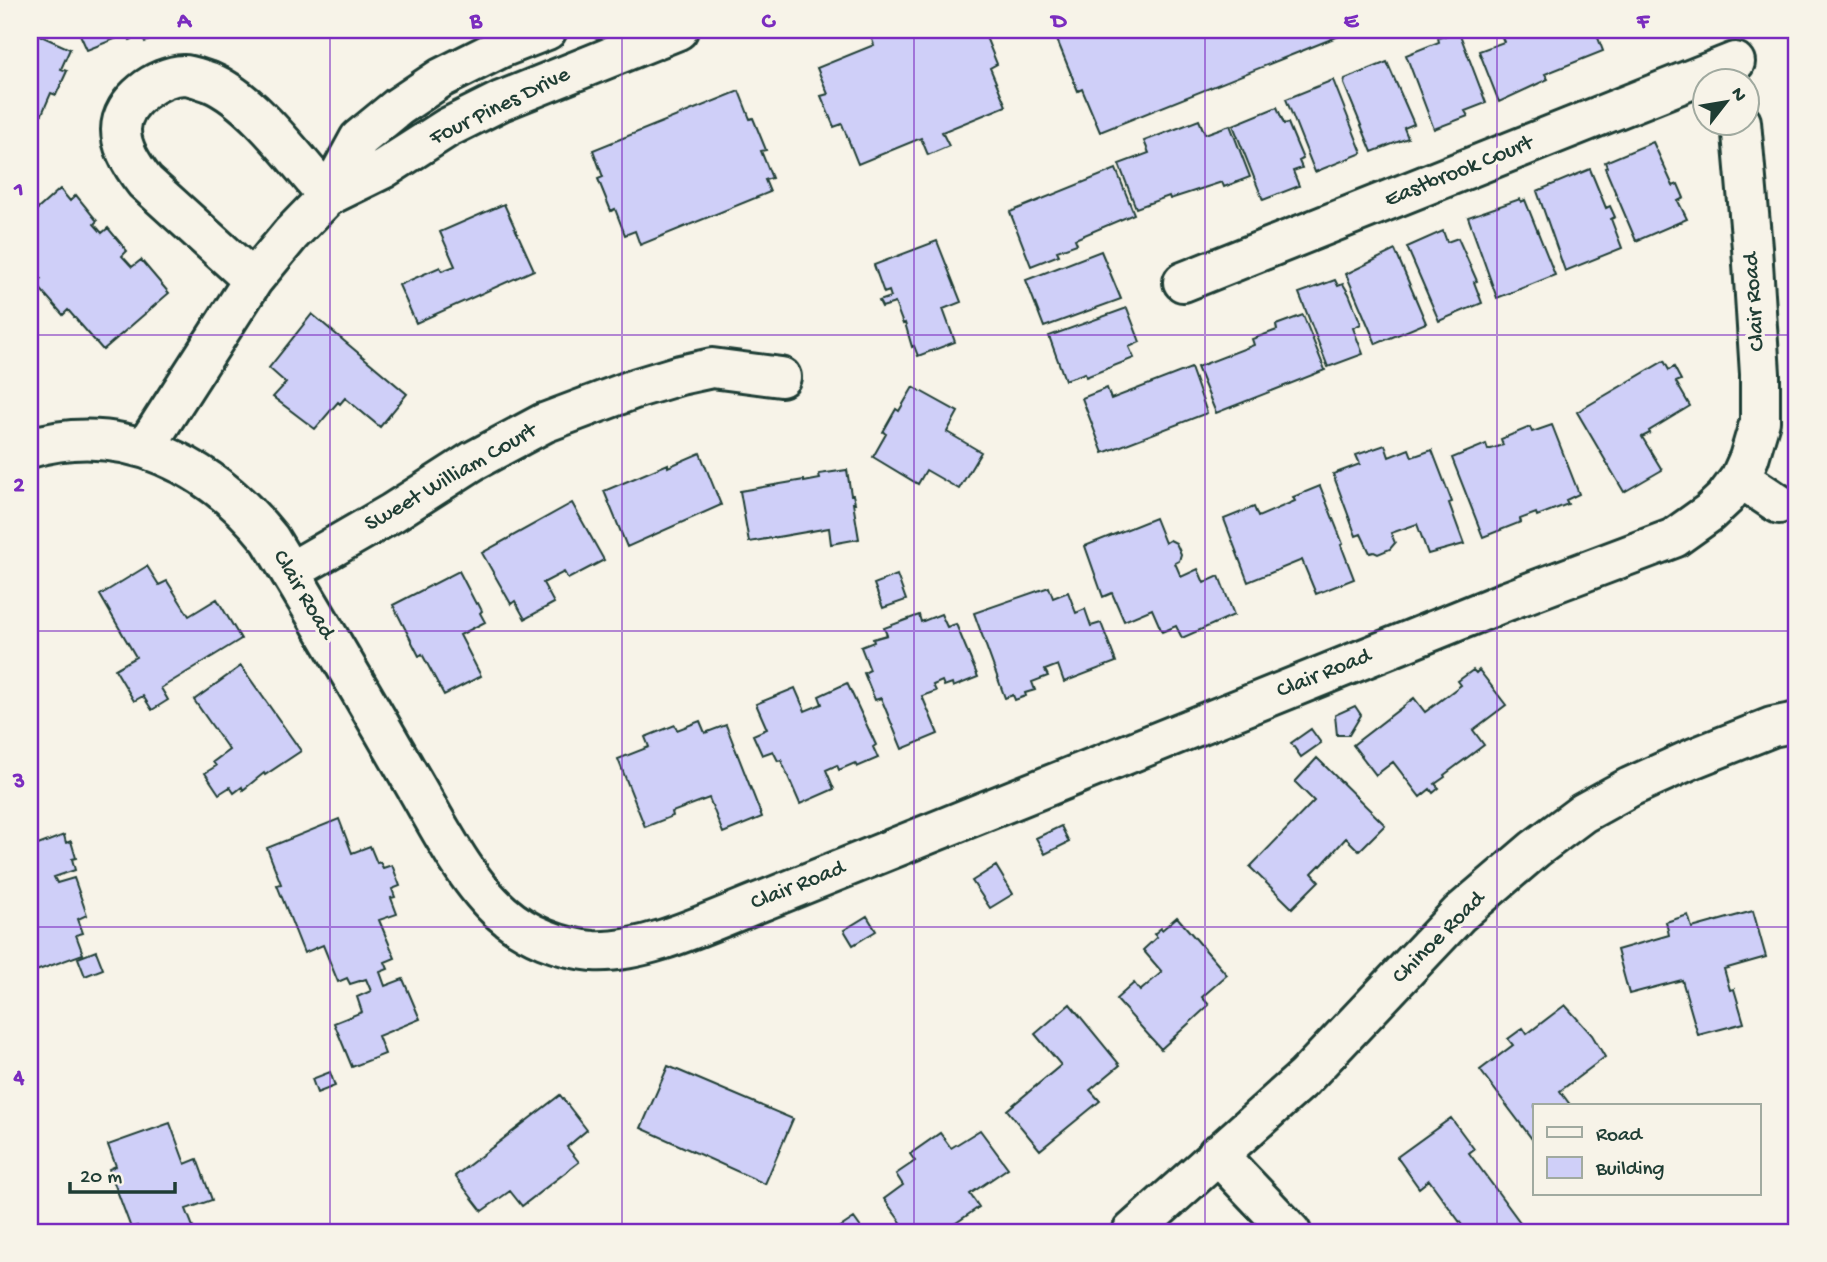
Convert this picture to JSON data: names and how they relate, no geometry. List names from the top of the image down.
{
  "streets": {
    "street": [
      "Four Pines Drive",
      "Eastbrook Court",
      "Clair Road",
      "Sweet William Court",
      "Chinoe Road"
    ]
  },
  "crossings": [
    ["Four Pines Drive", "Clair Road"],
    ["Clair Road", "Sweet William Court"]
  ],
  "legend": ["Road", "Building"],
  "scale_bar": "20 m",
  "north": "top right",
  "grid": {
    "columns": [
      "A",
      "B",
      "C",
      "D",
      "E",
      "F"
    ],
    "rows": [
      "1",
      "2",
      "3",
      "4"
    ]
  }
}
